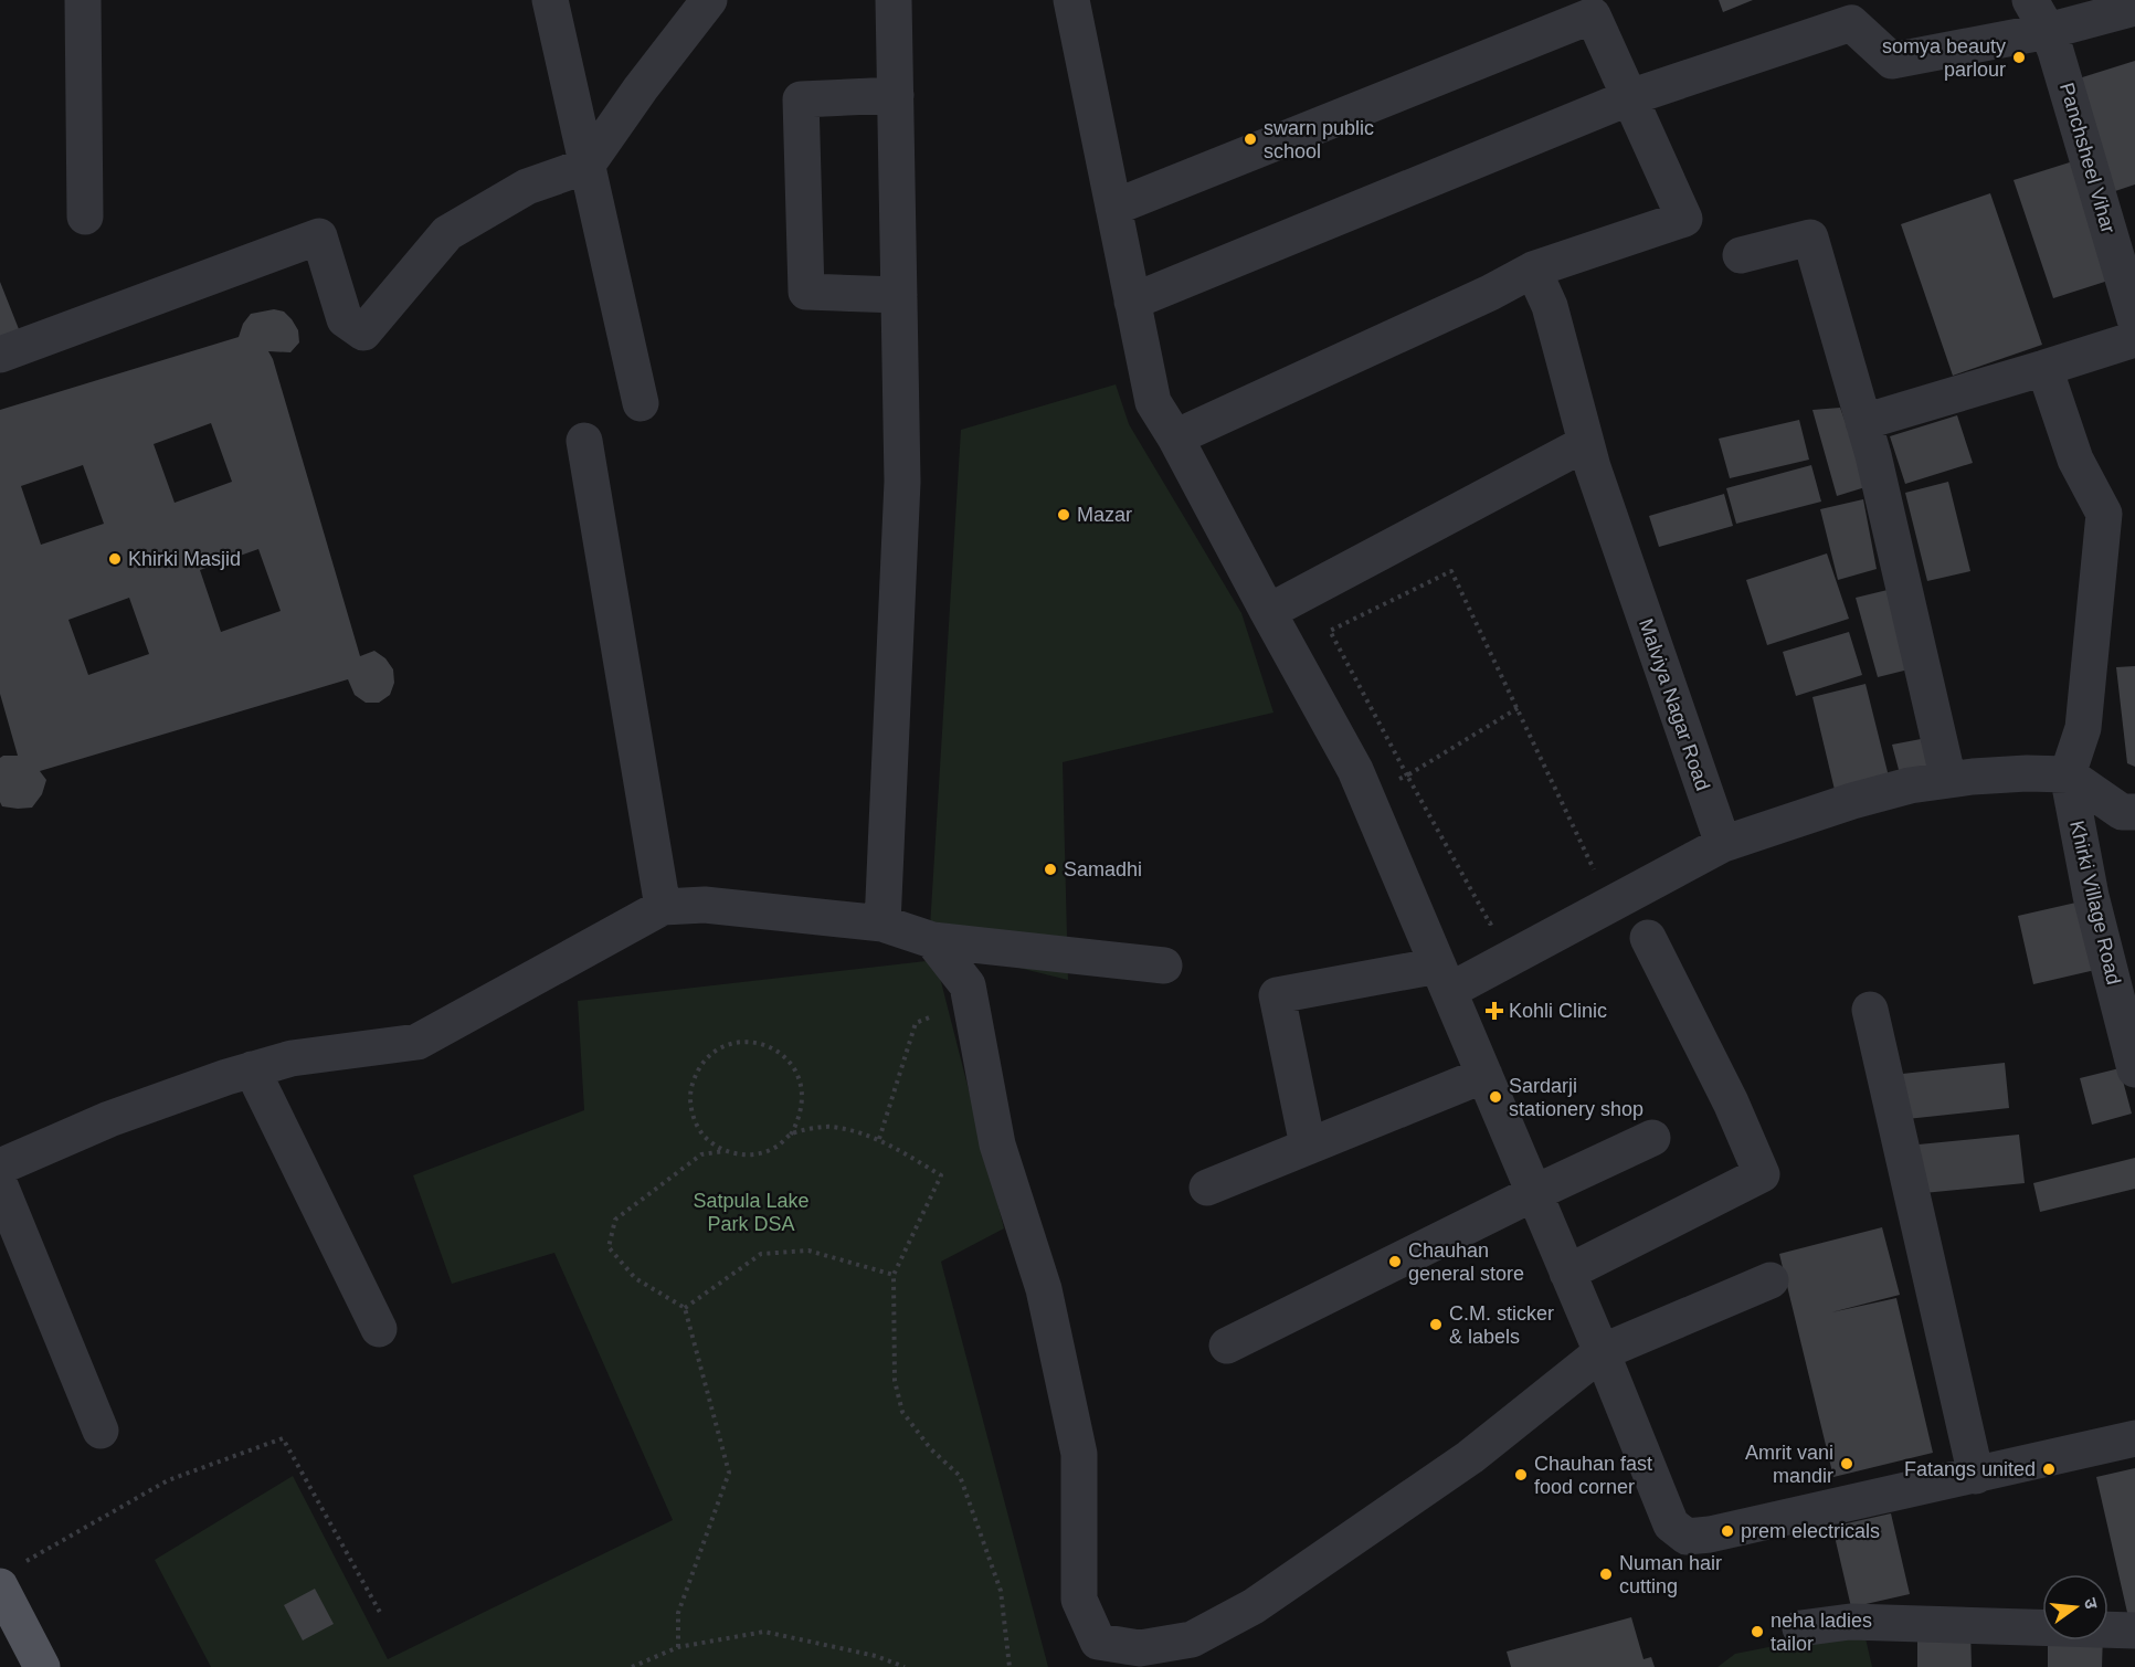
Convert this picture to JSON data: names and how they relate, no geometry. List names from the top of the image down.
{
  "streets": {
    "street": ["Panchsheel Vihar", "Malviya Nagar Road", "Khirki Village Road"]
  },
  "parks": ["Satpula Lake Park DSA"],
  "places": {
    "other": [
      "somya beauty parlour",
      "swarn public school",
      "Mazar",
      "Khirki Masjid",
      "Samadhi",
      "Sardarji stationery shop",
      "Chauhan general store",
      "C.M. sticker & labels",
      "Amrit vani mandir",
      "Fatangs united",
      "Chauhan fast food corner",
      "prem electricals",
      "Numan hair cutting",
      "neha ladies tailor"
    ],
    "health": ["Kohli Clinic"]
  },
  "north": "right"
}
